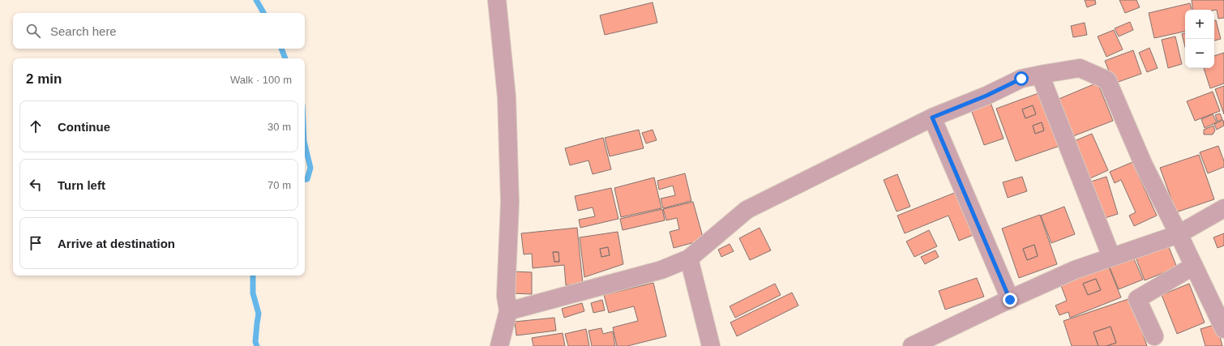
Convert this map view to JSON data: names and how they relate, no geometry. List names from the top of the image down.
{
  "page": {
    "map_buttons": ["+", "−"],
    "search": "Search here",
    "heading": ["2 min", "Walk · 100 m"],
    "list": [
      ["Continue", "30 m"],
      ["Turn left", "70 m"],
      "Arrive at destination"
    ]
  }
}
